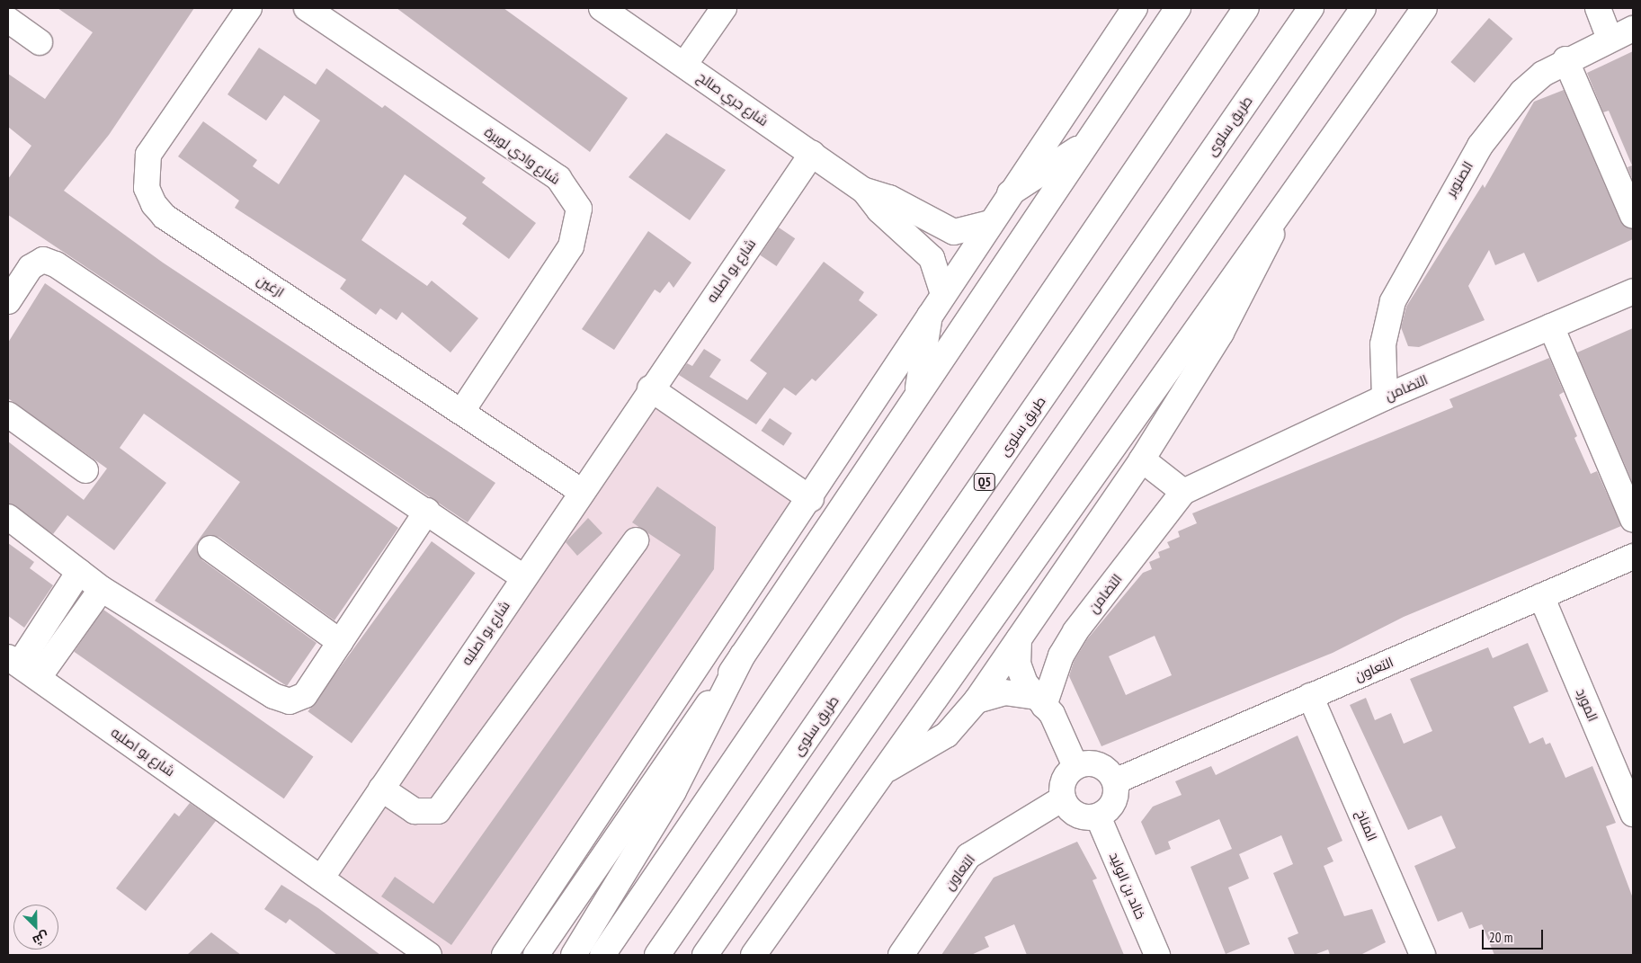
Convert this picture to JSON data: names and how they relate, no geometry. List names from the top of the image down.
{
  "streets": {
    "main road": [
      "شارع جري صالح",
      "طريق سلوى",
      "شارع وادي لوبرة",
      "الصنوبر",
      "شارع بو اصلبه",
      "ازغين",
      "التضامن",
      "Q5",
      "التعاون",
      "المورد",
      "المناخ",
      "خالد بن الوليد"
    ]
  },
  "crossings": [
    ["شارع جري صالح", "شارع بو اصلبه"],
    ["شارع وادي لوبرة", "ازغين"],
    ["الصنوبر", "التضامن"],
    ["شارع بو اصلبه", "ازغين"],
    ["التعاون", "المورد"],
    ["التعاون", "المناخ"],
    ["التعاون", "خالد بن الوليد"]
  ],
  "scale_bar": "20 m",
  "north": "bottom right"
}
